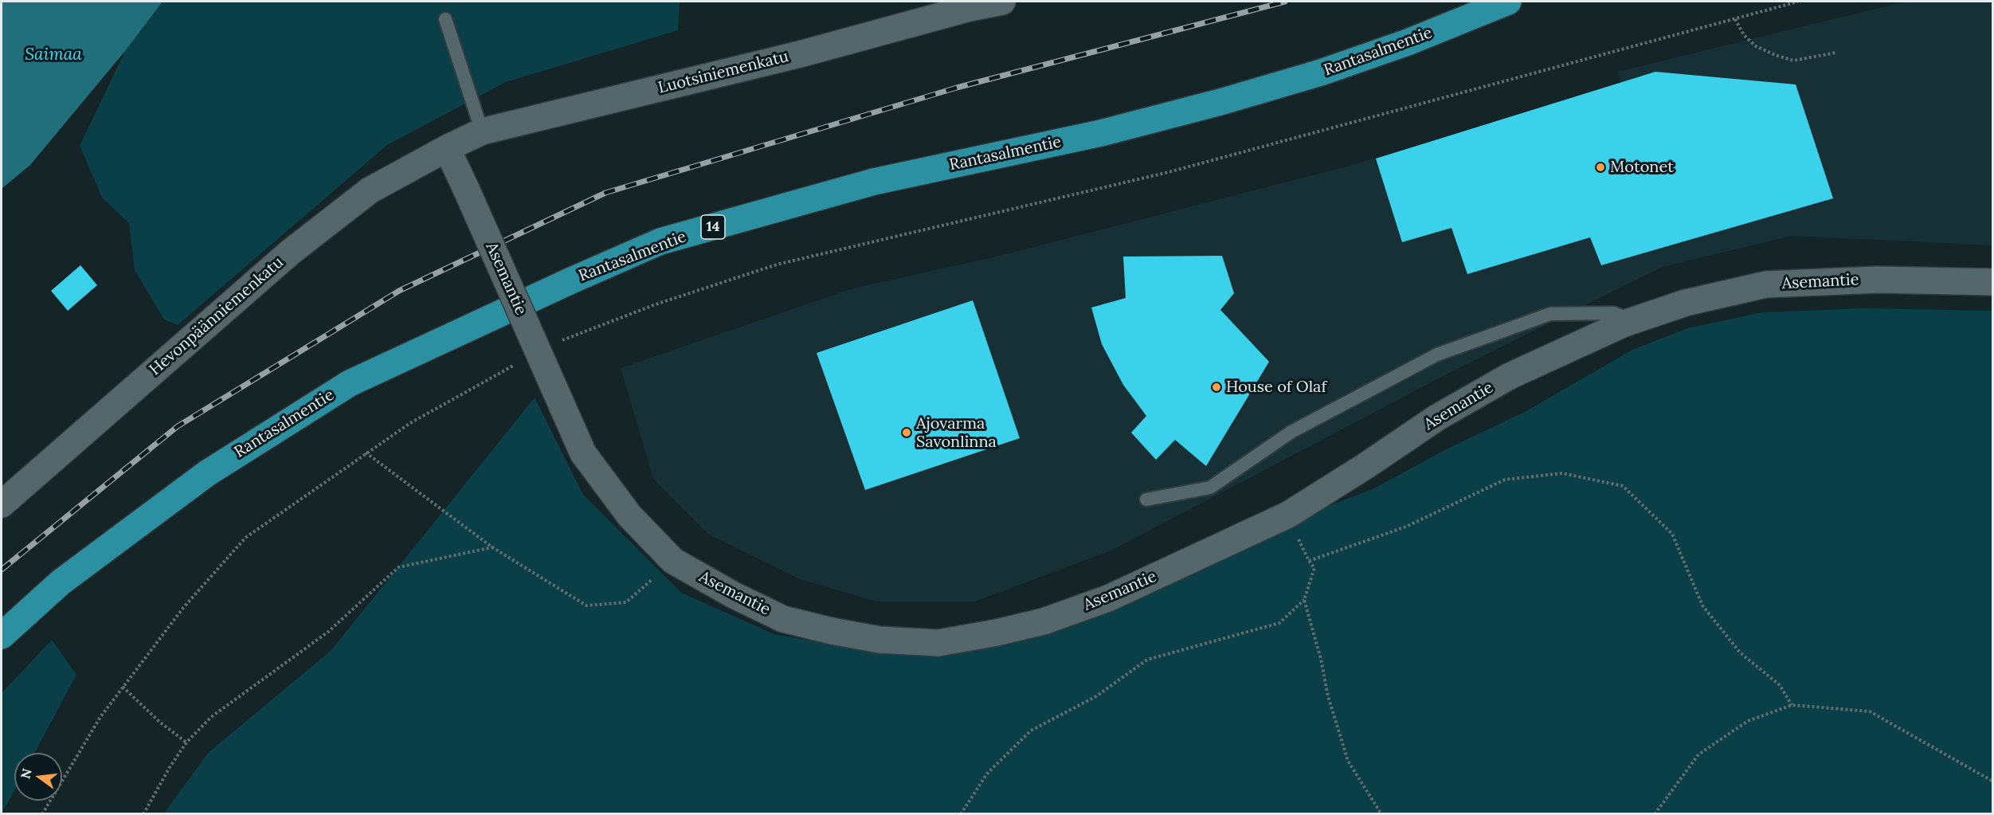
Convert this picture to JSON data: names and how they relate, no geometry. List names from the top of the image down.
{
  "streets": {
    "highway": ["Rantasalmentie", "14"],
    "street": ["Luotsiniemenkatu", "Asemantie", "Hevonpäänniemenkatu"]
  },
  "crossings": [
    ["Luotsiniemenkatu", "Asemantie"],
    ["Luotsiniemenkatu", "Hevonpäänniemenkatu"],
    ["Asemantie", "Hevonpäänniemenkatu"]
  ],
  "water": ["Saimaa"],
  "places": ["Motonet", "House of Olaf", "Ajovarma Savonlinna"],
  "north": "left"
}
